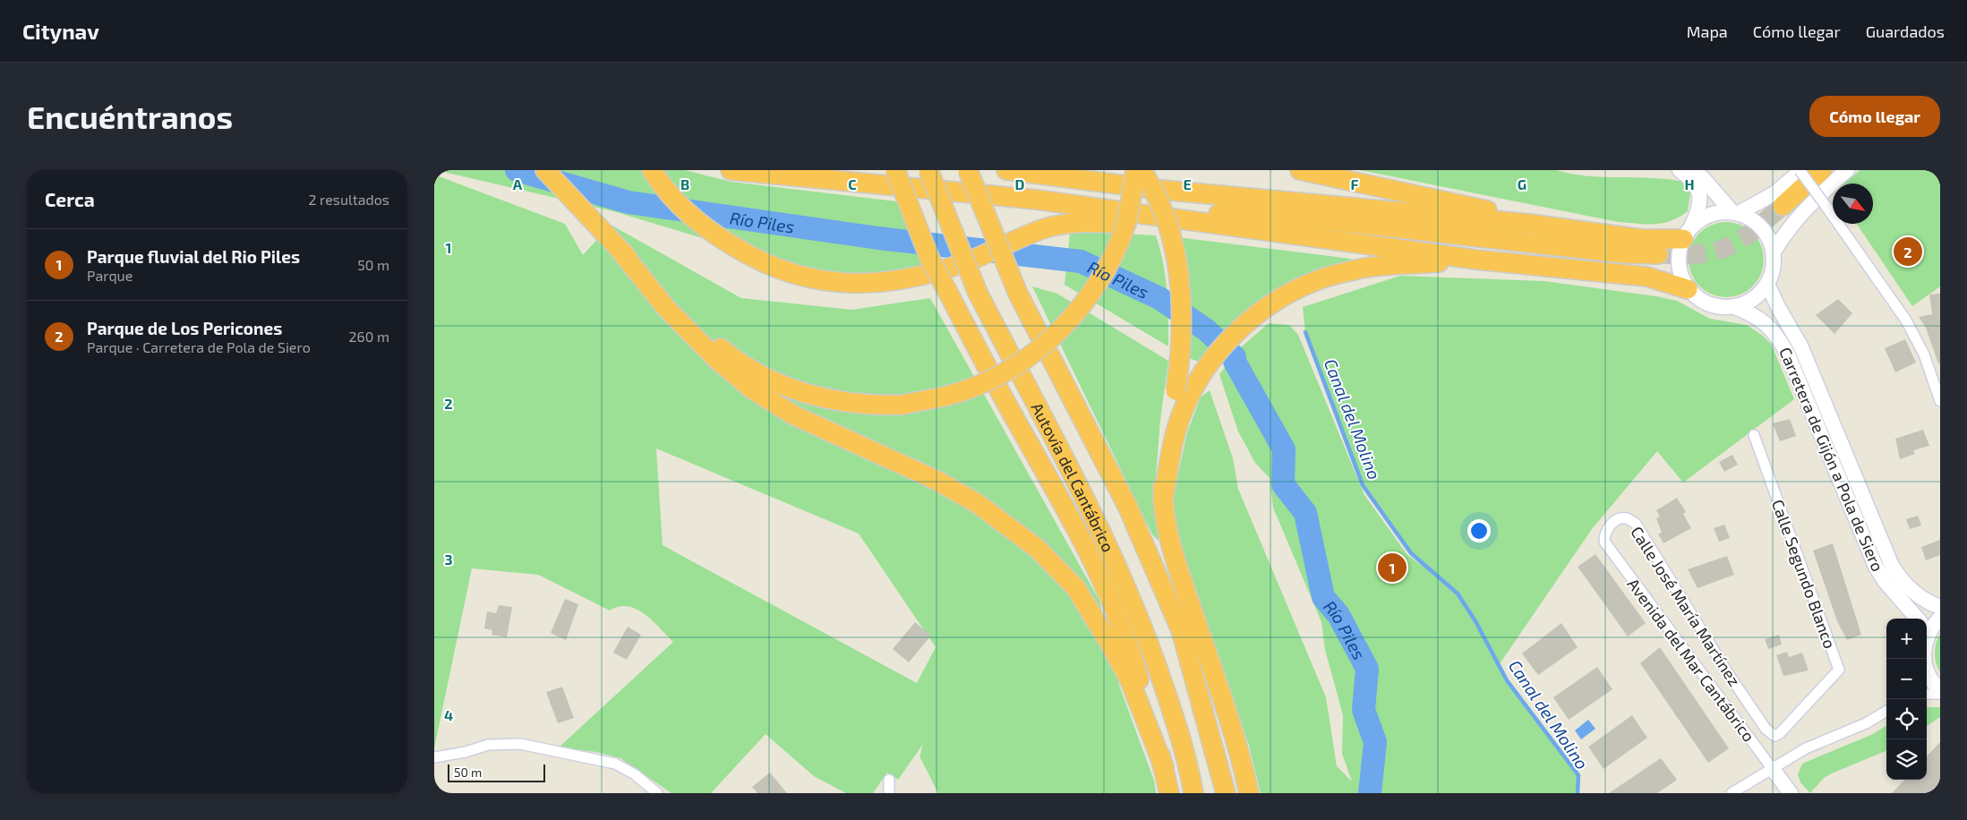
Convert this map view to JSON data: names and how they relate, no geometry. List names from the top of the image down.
{
  "streets": {
    "highway": ["Autovía del Cantábrico"],
    "main road": ["Carretera de Gijón a Pola de Siero", "Avenida del Mar Cantábrico"],
    "street": ["Calle Segundo Blanco", "Calle José María Martínez"]
  },
  "crossings": [
    ["Calle Segundo Blanco", "Calle José María Martínez"],
    ["Calle José María Martínez", "Avenida del Mar Cantábrico"]
  ],
  "water": ["Río Piles", "Canal del Molino"],
  "scale_bar": "50 m",
  "north": "bottom right",
  "page": {
    "header": "Citynav",
    "nav": ["Mapa", "Cómo llegar", "Guardados"],
    "buttons": "Cómo llegar",
    "title": "Encuéntranos",
    "heading": ["Cerca", "2 resultados"],
    "list": [
      {
        "mark": "1",
        "name": "Parque fluvial del Rio Piles",
        "note": "Parque",
        "value": "50 m"
      },
      {
        "mark": "2",
        "name": "Parque de Los Pericones",
        "note": "Parque · Carretera de Pola de Siero",
        "value": "260 m"
      }
    ],
    "pins": ["2", "1"],
    "map_buttons": ["+", "−"],
    "scale": "50 m"
  },
  "grid": {
    "columns": [
      "A",
      "B",
      "C",
      "D",
      "E",
      "F",
      "G",
      "H"
    ],
    "rows": [
      "1",
      "2",
      "3",
      "4"
    ]
  }
}
